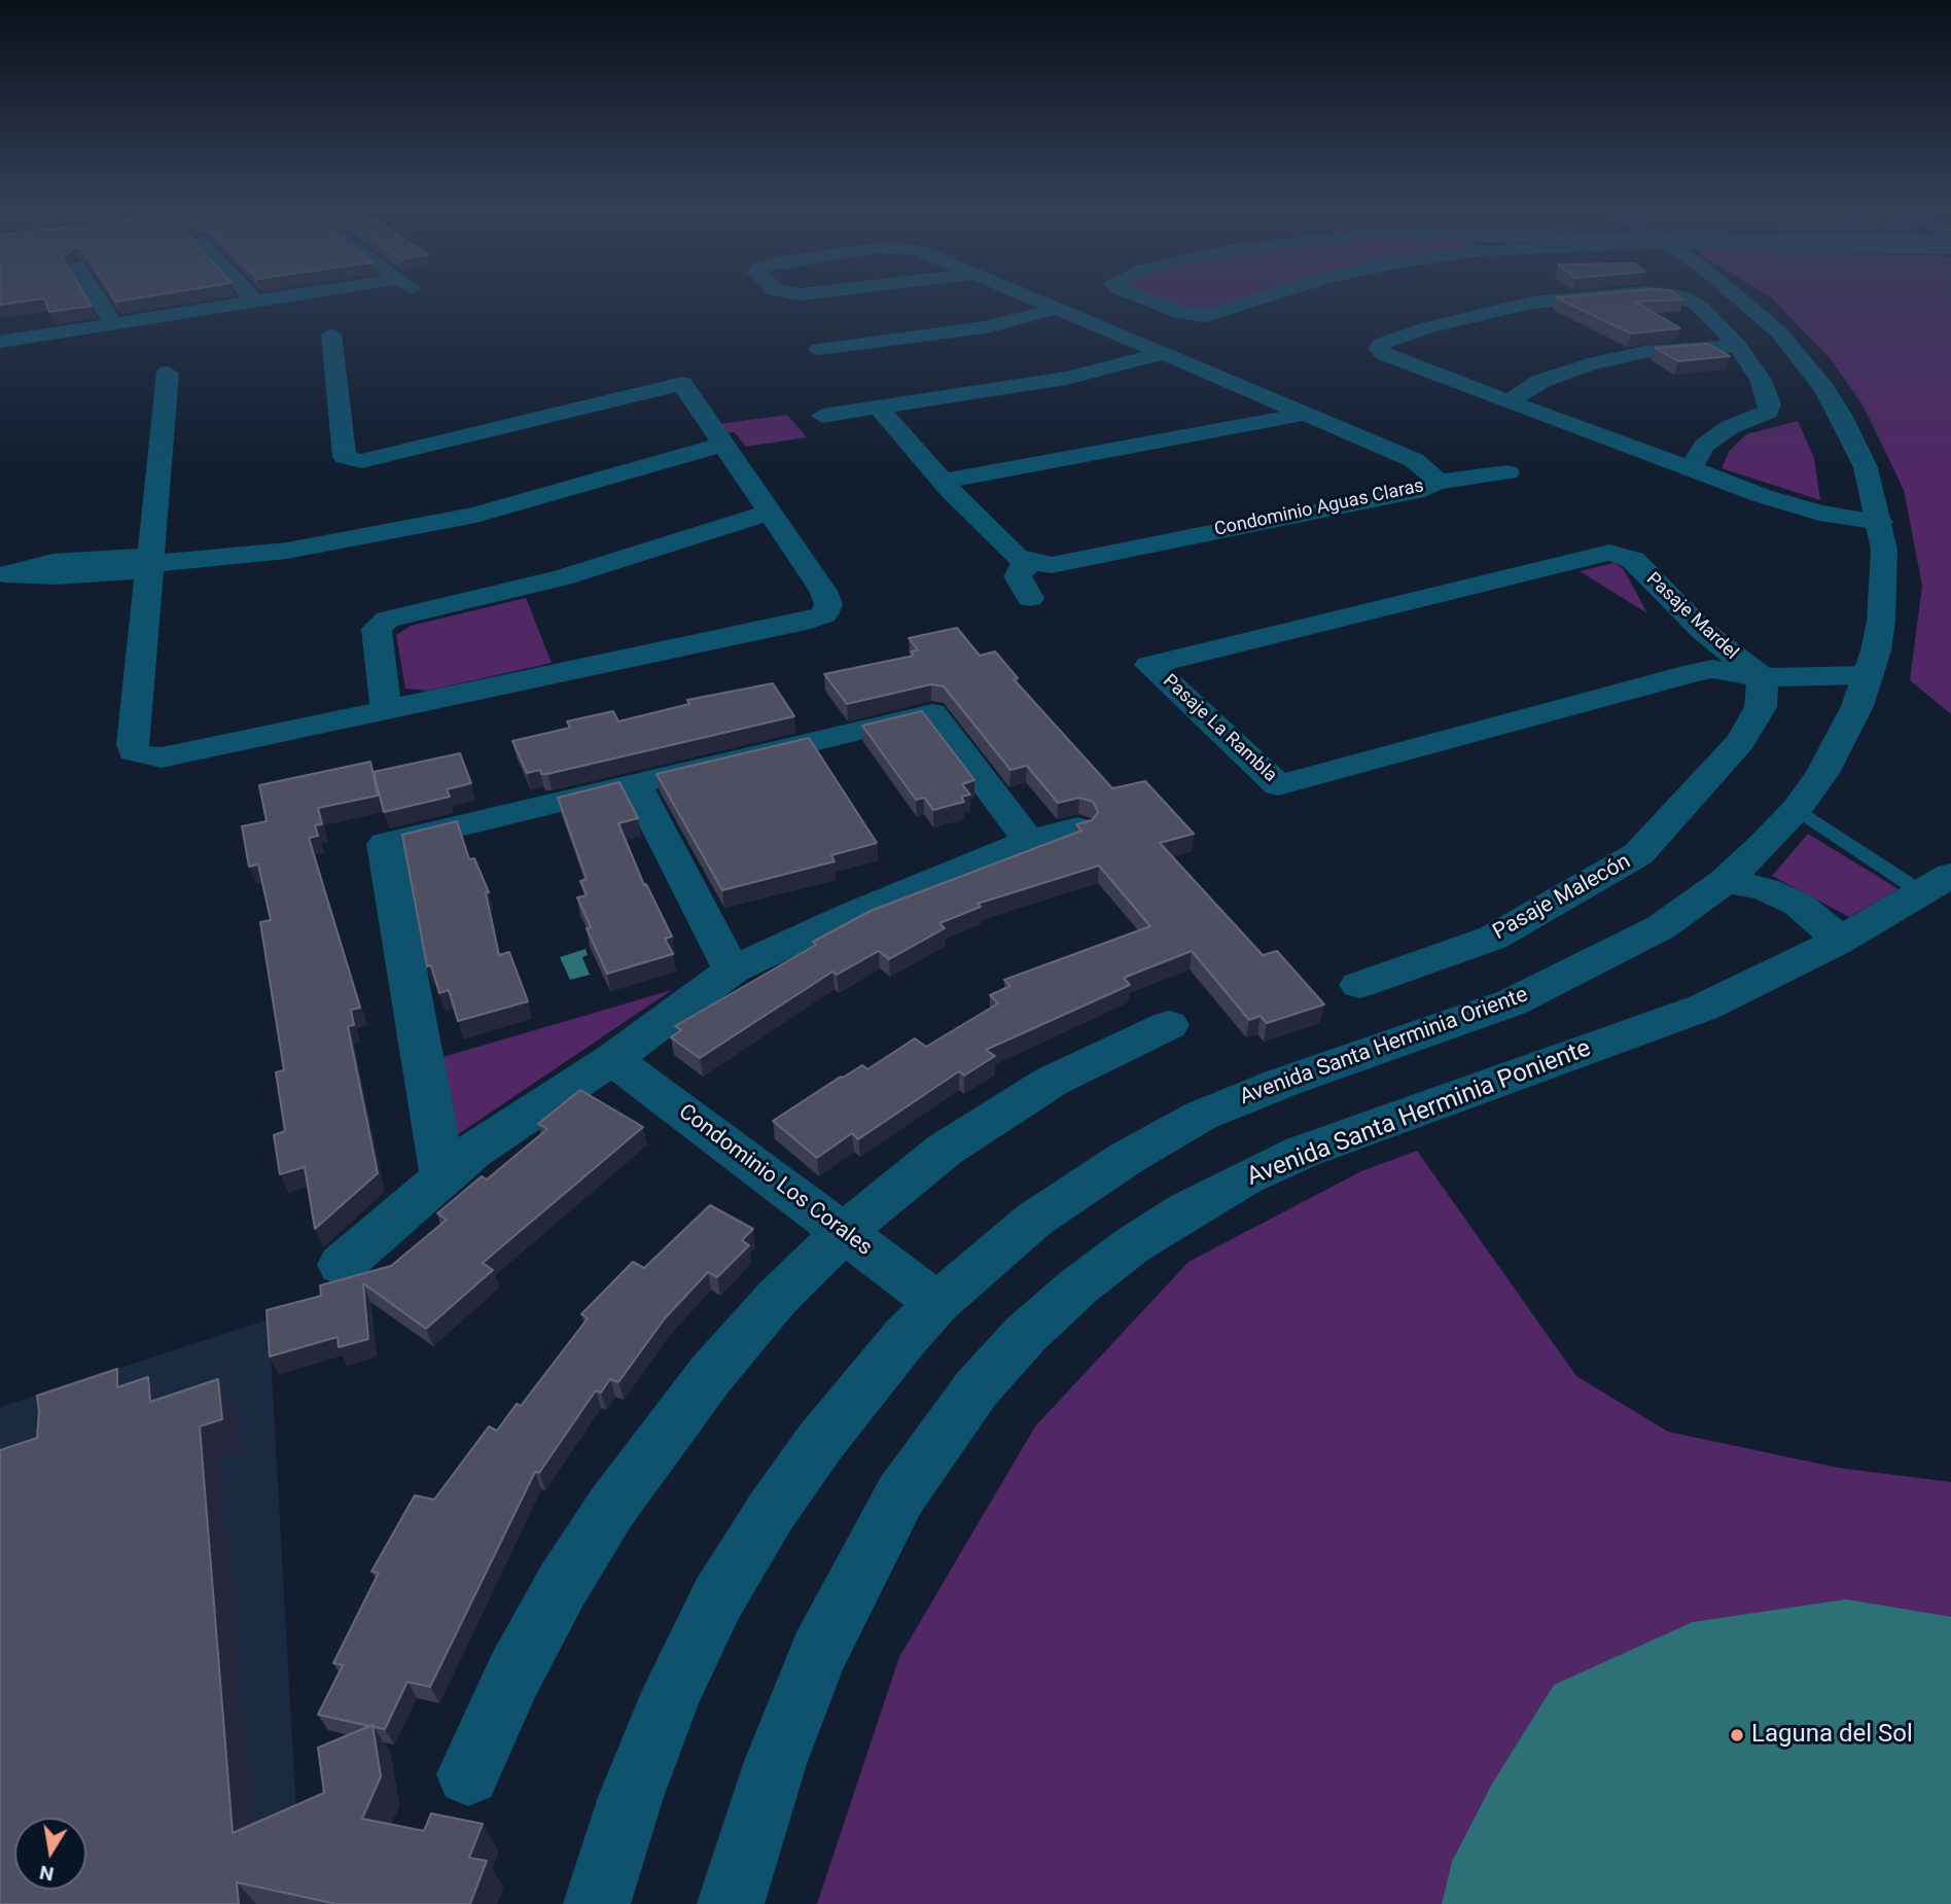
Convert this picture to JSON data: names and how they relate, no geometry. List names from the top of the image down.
{
  "streets": {
    "street": [
      "Condominio Aguas Claras",
      "Pasaje Mardel",
      "Pasaje La Rambla",
      "Pasaje Malecón",
      "Avenida Santa Herminia Oriente",
      "Avenida Santa Herminia Poniente",
      "Condominio Los Corales"
    ]
  },
  "crossings": [
    ["Pasaje Mardel", "Pasaje La Rambla"],
    ["Pasaje Mardel", "Pasaje Malecón"],
    ["Pasaje La Rambla", "Pasaje Malecón"],
    ["Avenida Santa Herminia Oriente", "Condominio Los Corales"]
  ],
  "places": ["Laguna del Sol"],
  "north": "bottom"
}
